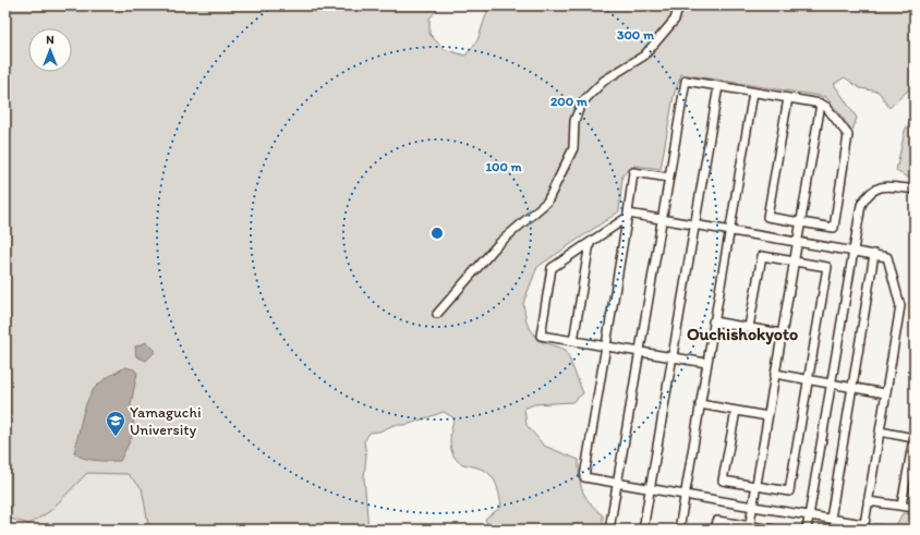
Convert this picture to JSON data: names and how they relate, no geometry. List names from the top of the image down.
{
  "districts": ["Ouchishokyoto"],
  "places": {
    "school or university": ["Yamaguchi University"]
  },
  "north": "top",
  "rings": ["300 m", "200 m", "100 m"]
}
